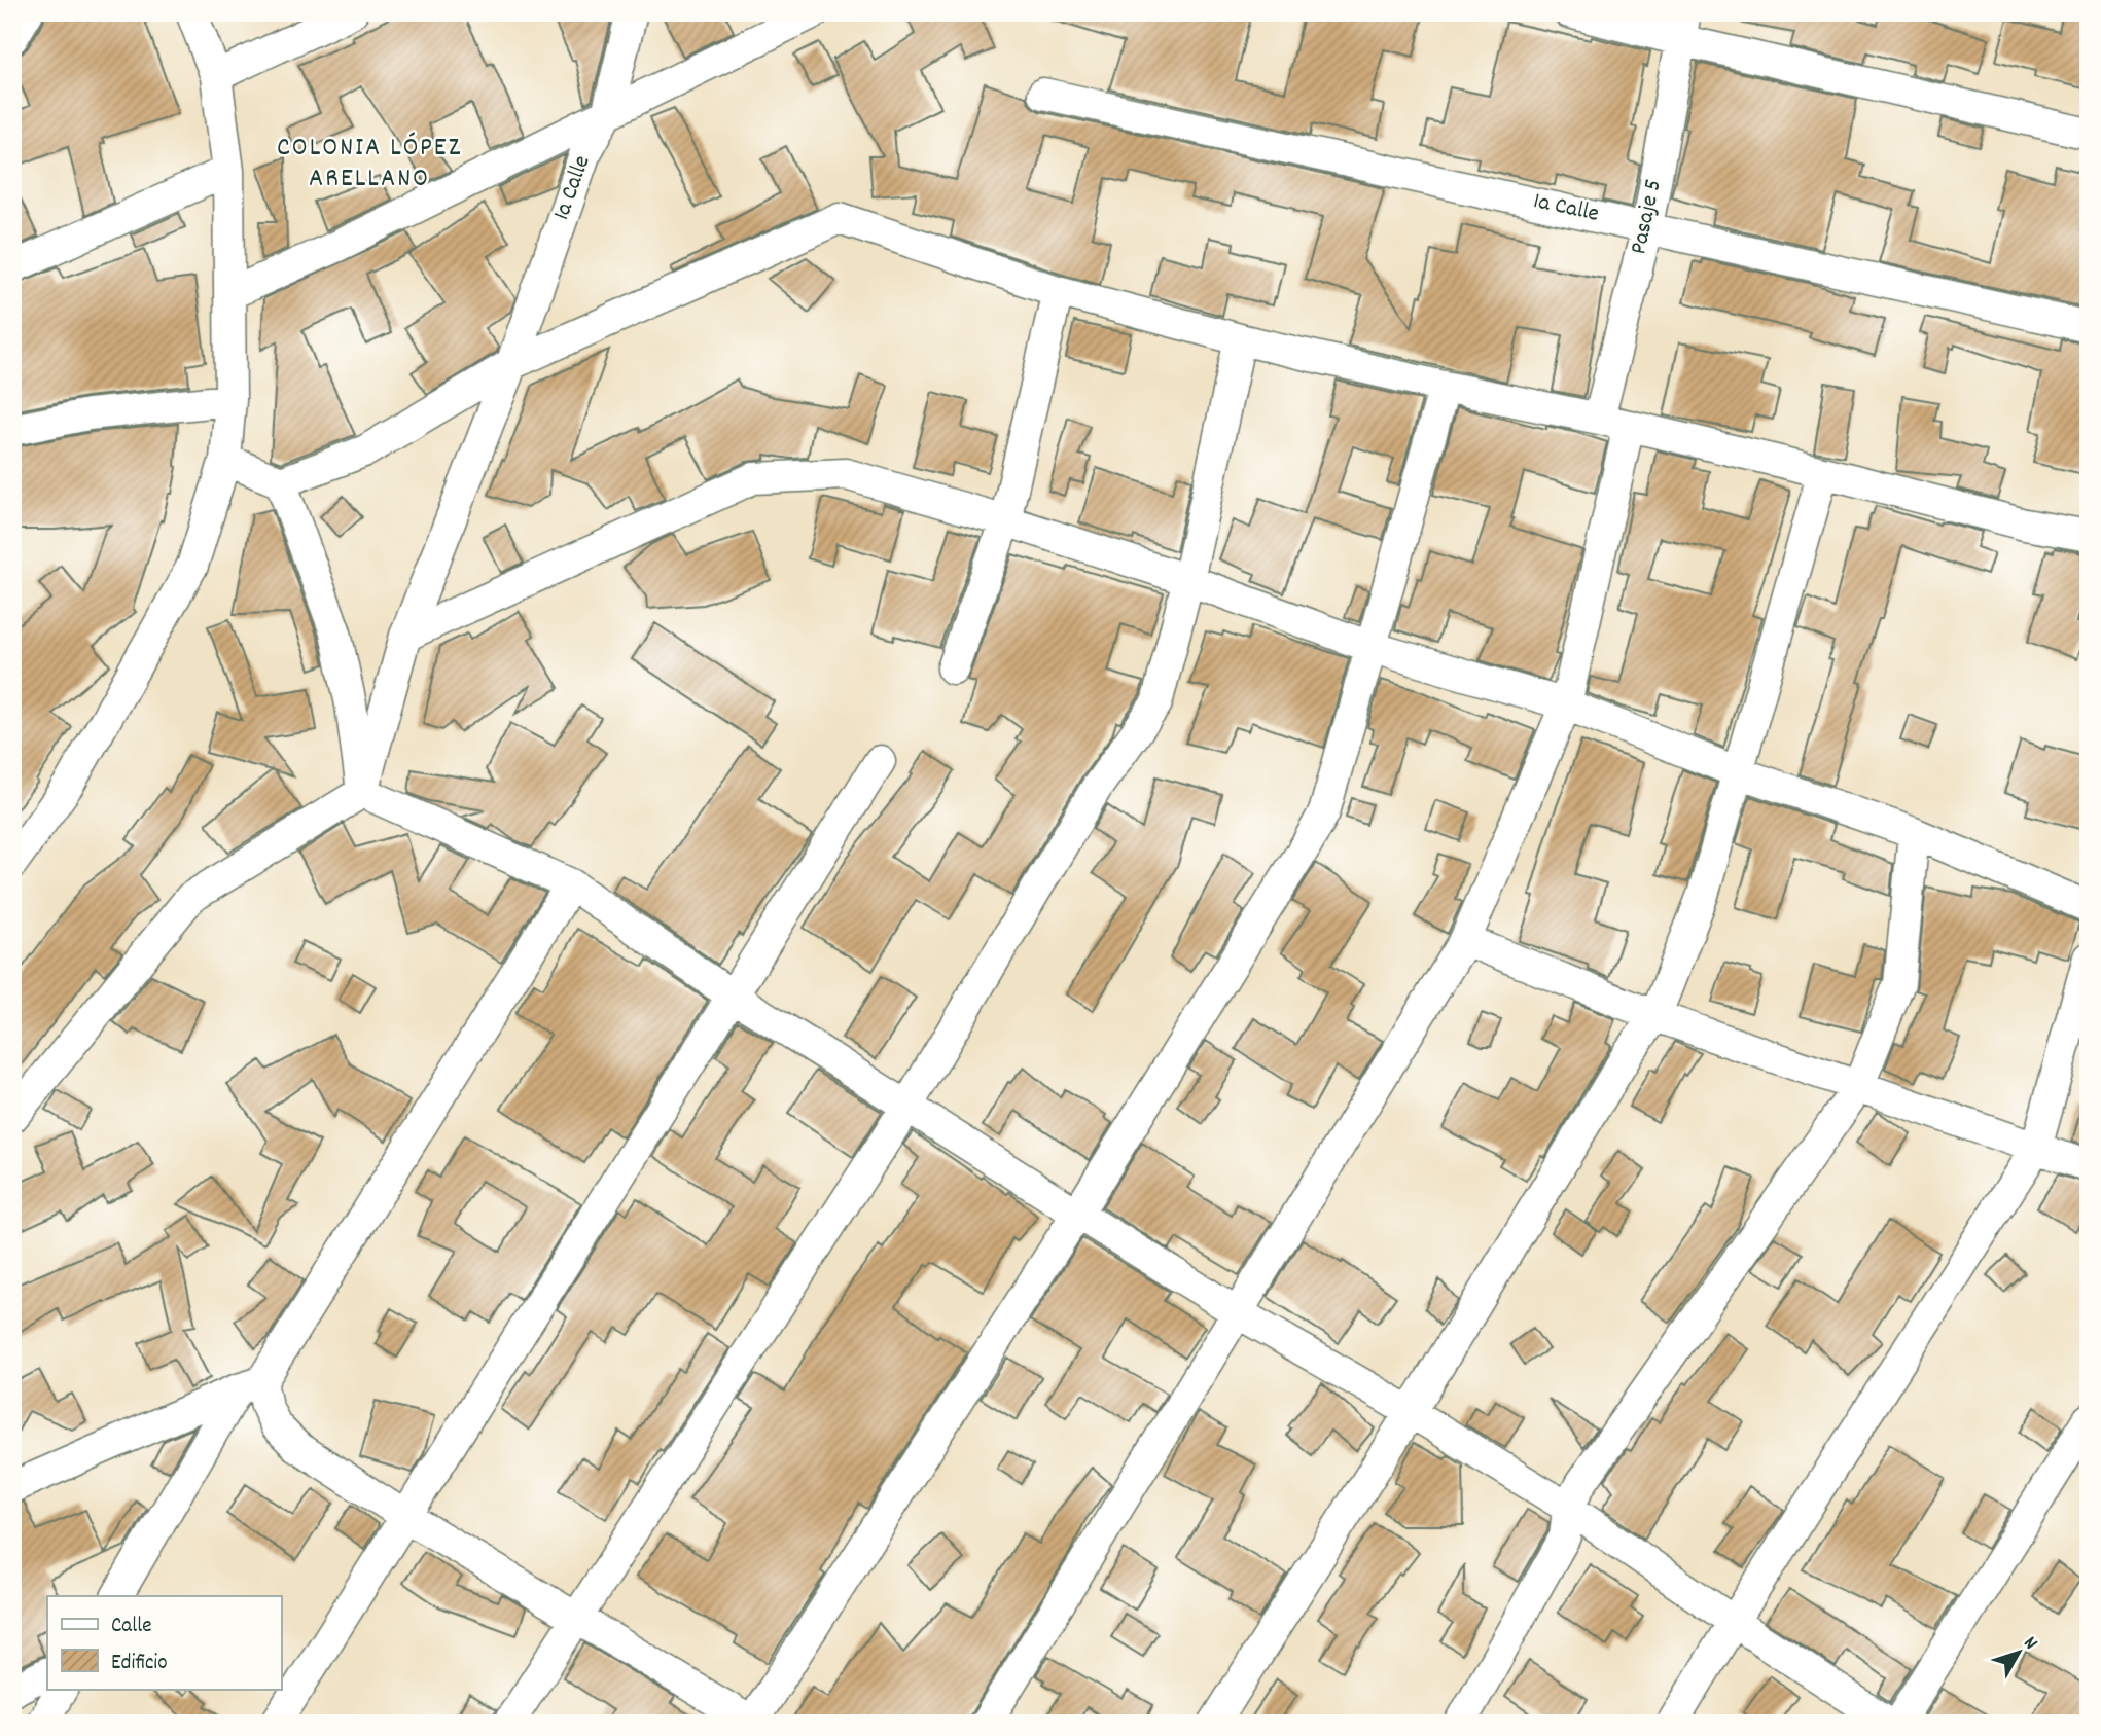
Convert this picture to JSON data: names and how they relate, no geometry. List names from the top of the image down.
{
  "streets": {
    "street": ["1a Calle", "Pasaje 5"]
  },
  "crossings": [
    ["1a Calle", "Pasaje 5"]
  ],
  "districts": ["COLONIA LÓPEZ ARELLANO"],
  "legend": ["Calle", "Edificio"],
  "north": "top right"
}
